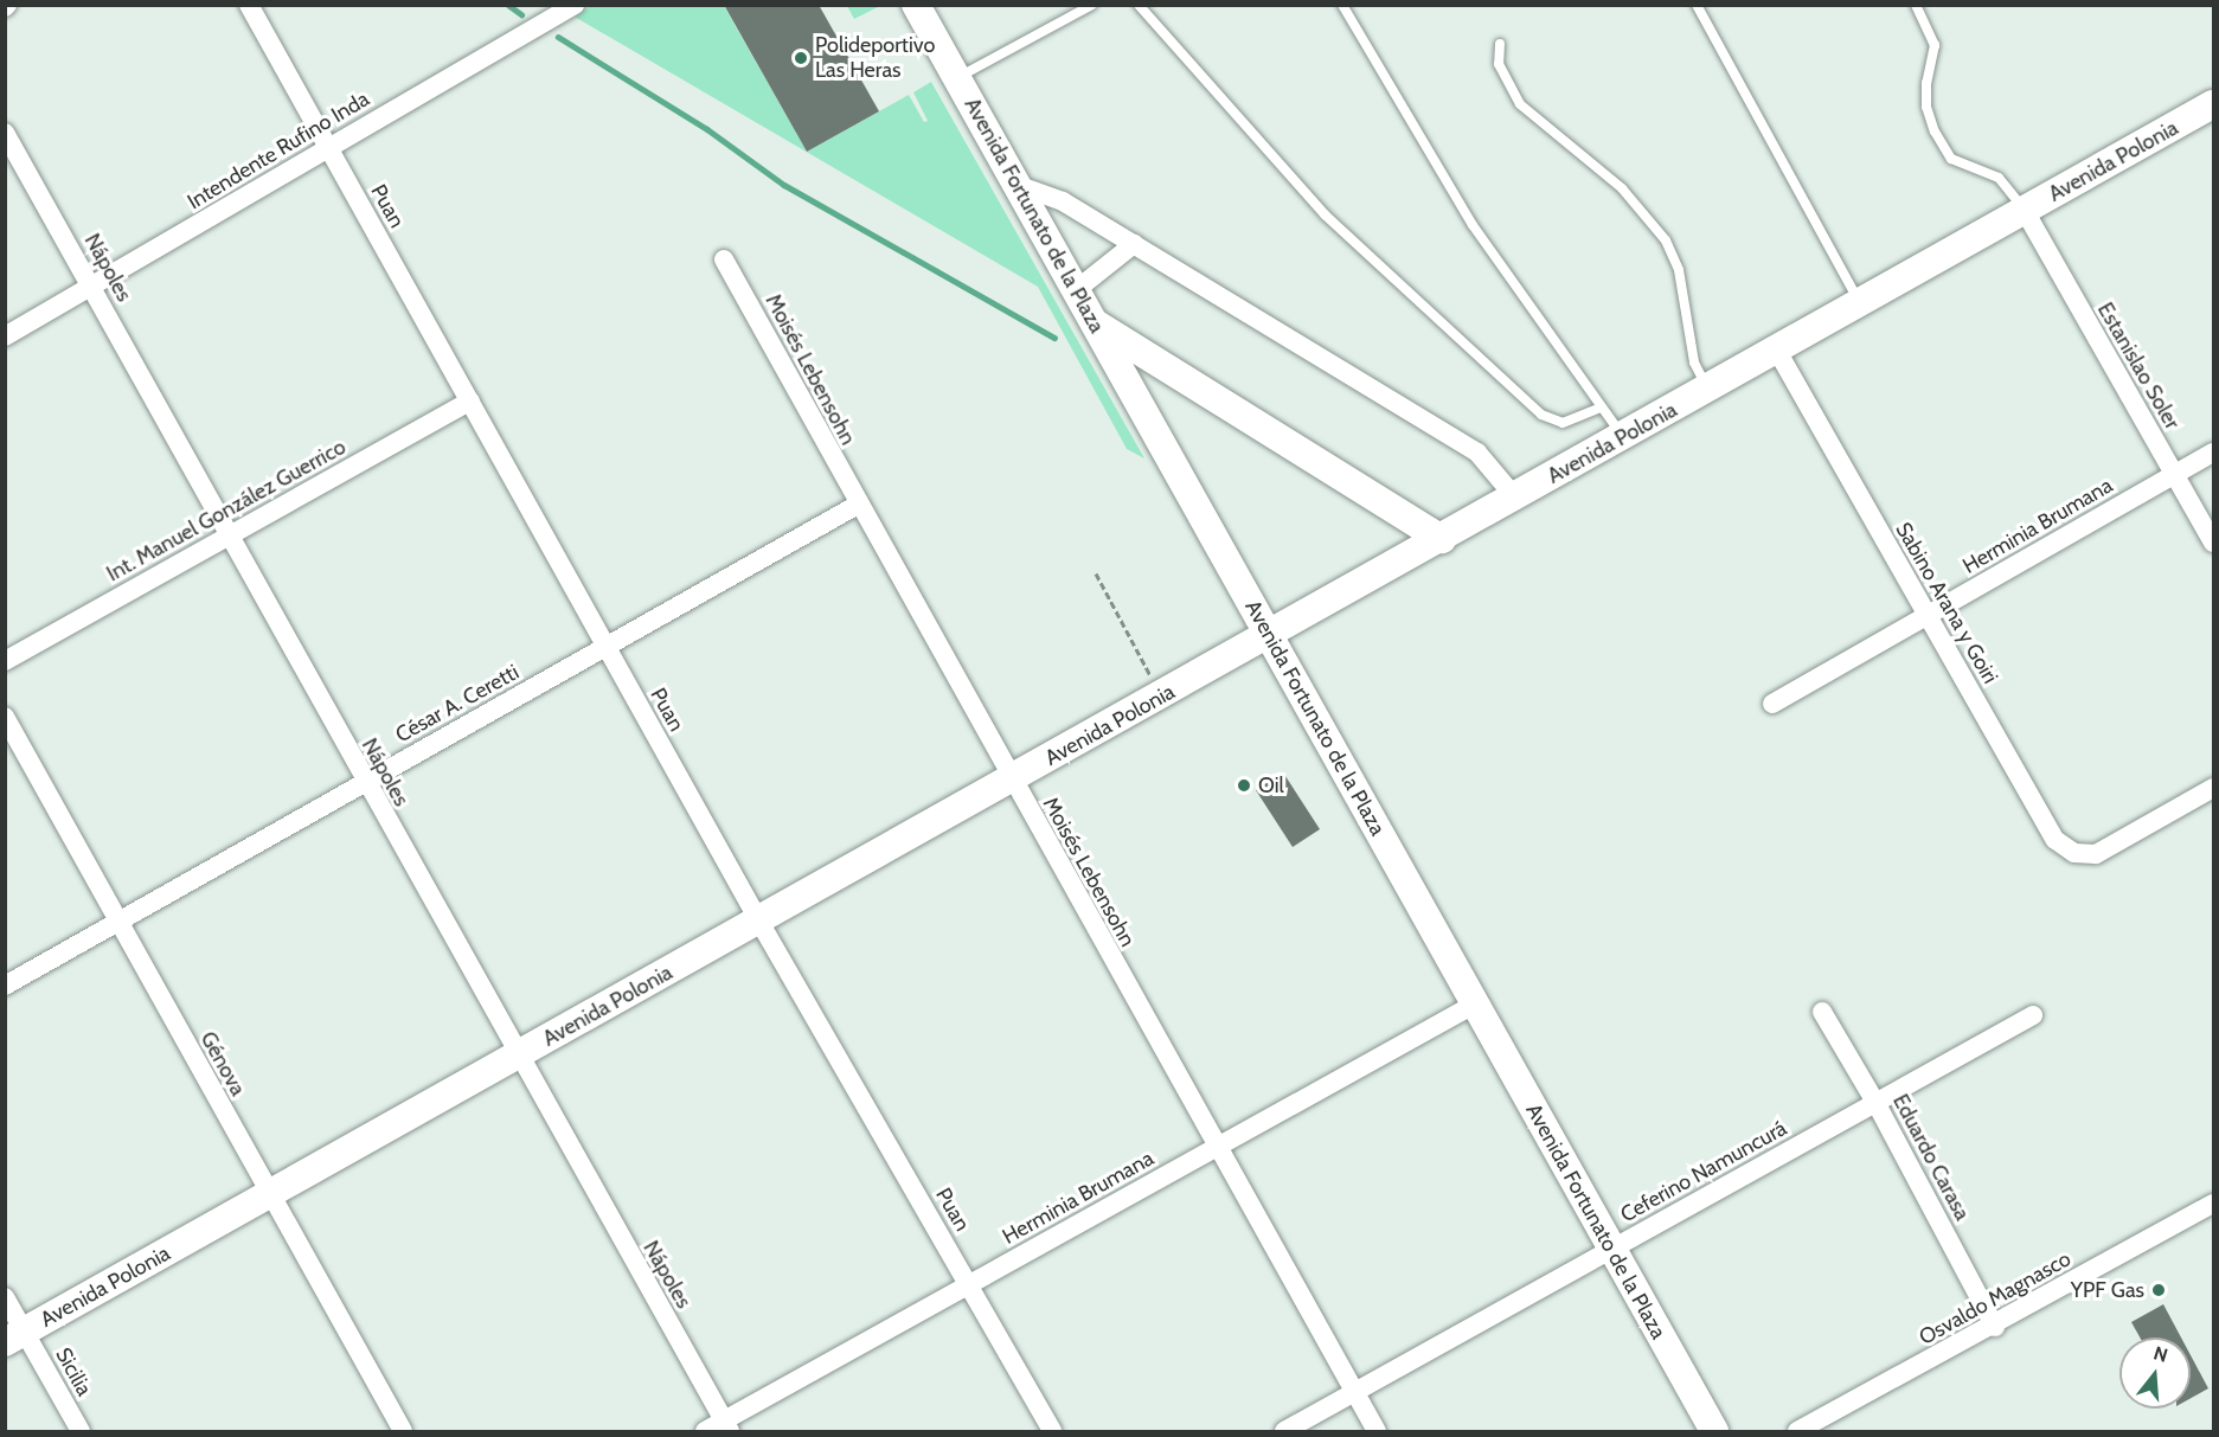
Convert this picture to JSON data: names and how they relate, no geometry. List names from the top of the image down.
{
  "streets": {
    "main road": ["Avenida Polonia", "Avenida Fortunato de la Plaza"],
    "street": [
      "Intendente Rufino Inda",
      "Puan",
      "Nápoles",
      "Estanislao Soler",
      "Moisés Lebensohn",
      "Int. Manuel González Guerrico",
      "Herminia Brumana",
      "Sabino Arana y Goiri",
      "César A. Ceretti",
      "Génova",
      "Eduardo Carasa",
      "Ceferino Namuncurá",
      "Osvaldo Magnasco",
      "Sicilia"
    ]
  },
  "crossings": [
    ["Intendente Rufino Inda", "Puan"],
    ["Intendente Rufino Inda", "Nápoles"],
    ["Avenida Polonia", "Puan"],
    ["Avenida Polonia", "Avenida Fortunato de la Plaza"],
    ["Avenida Polonia", "Nápoles"],
    ["Avenida Polonia", "Estanislao Soler"],
    ["Avenida Polonia", "Moisés Lebensohn"],
    ["Avenida Polonia", "Sabino Arana y Goiri"],
    ["Avenida Polonia", "Génova"],
    ["Avenida Polonia", "Sicilia"],
    ["Puan", "Int. Manuel González Guerrico"],
    ["Puan", "Herminia Brumana"],
    ["Puan", "César A. Ceretti"],
    ["Avenida Fortunato de la Plaza", "Herminia Brumana"],
    ["Avenida Fortunato de la Plaza", "Ceferino Namuncurá"],
    ["Nápoles", "Int. Manuel González Guerrico"],
    ["Nápoles", "Herminia Brumana"],
    ["Nápoles", "César A. Ceretti"],
    ["Estanislao Soler", "Herminia Brumana"],
    ["Moisés Lebensohn", "Herminia Brumana"],
    ["Moisés Lebensohn", "César A. Ceretti"],
    ["Moisés Lebensohn", "Ceferino Namuncurá"],
    ["Herminia Brumana", "Sabino Arana y Goiri"],
    ["César A. Ceretti", "Génova"],
    ["Eduardo Carasa", "Ceferino Namuncurá"],
    ["Eduardo Carasa", "Osvaldo Magnasco"]
  ],
  "places": ["Polideportivo Las Heras", "Oil", "YPF Gas"],
  "north": "top"
}
